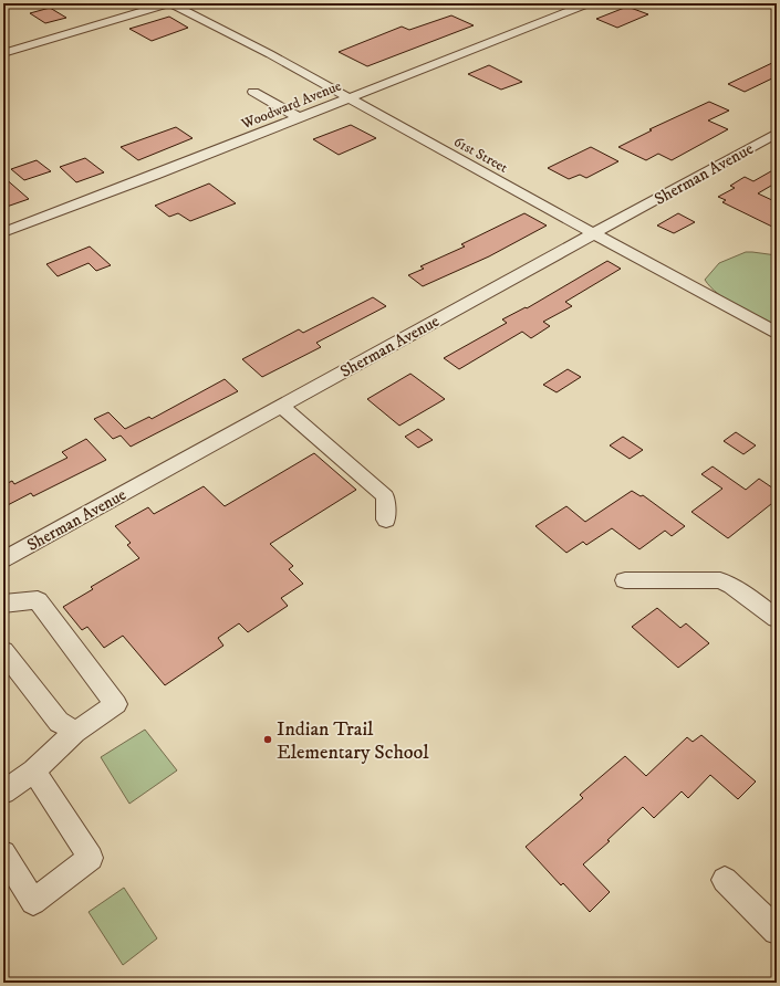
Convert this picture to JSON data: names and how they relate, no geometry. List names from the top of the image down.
{
  "streets": {
    "street": ["Woodward Avenue", "61st Street", "Sherman Avenue"]
  },
  "crossings": [
    ["Woodward Avenue", "61st Street"],
    ["61st Street", "Sherman Avenue"]
  ],
  "places": ["Indian Trail Elementary School"]
}
